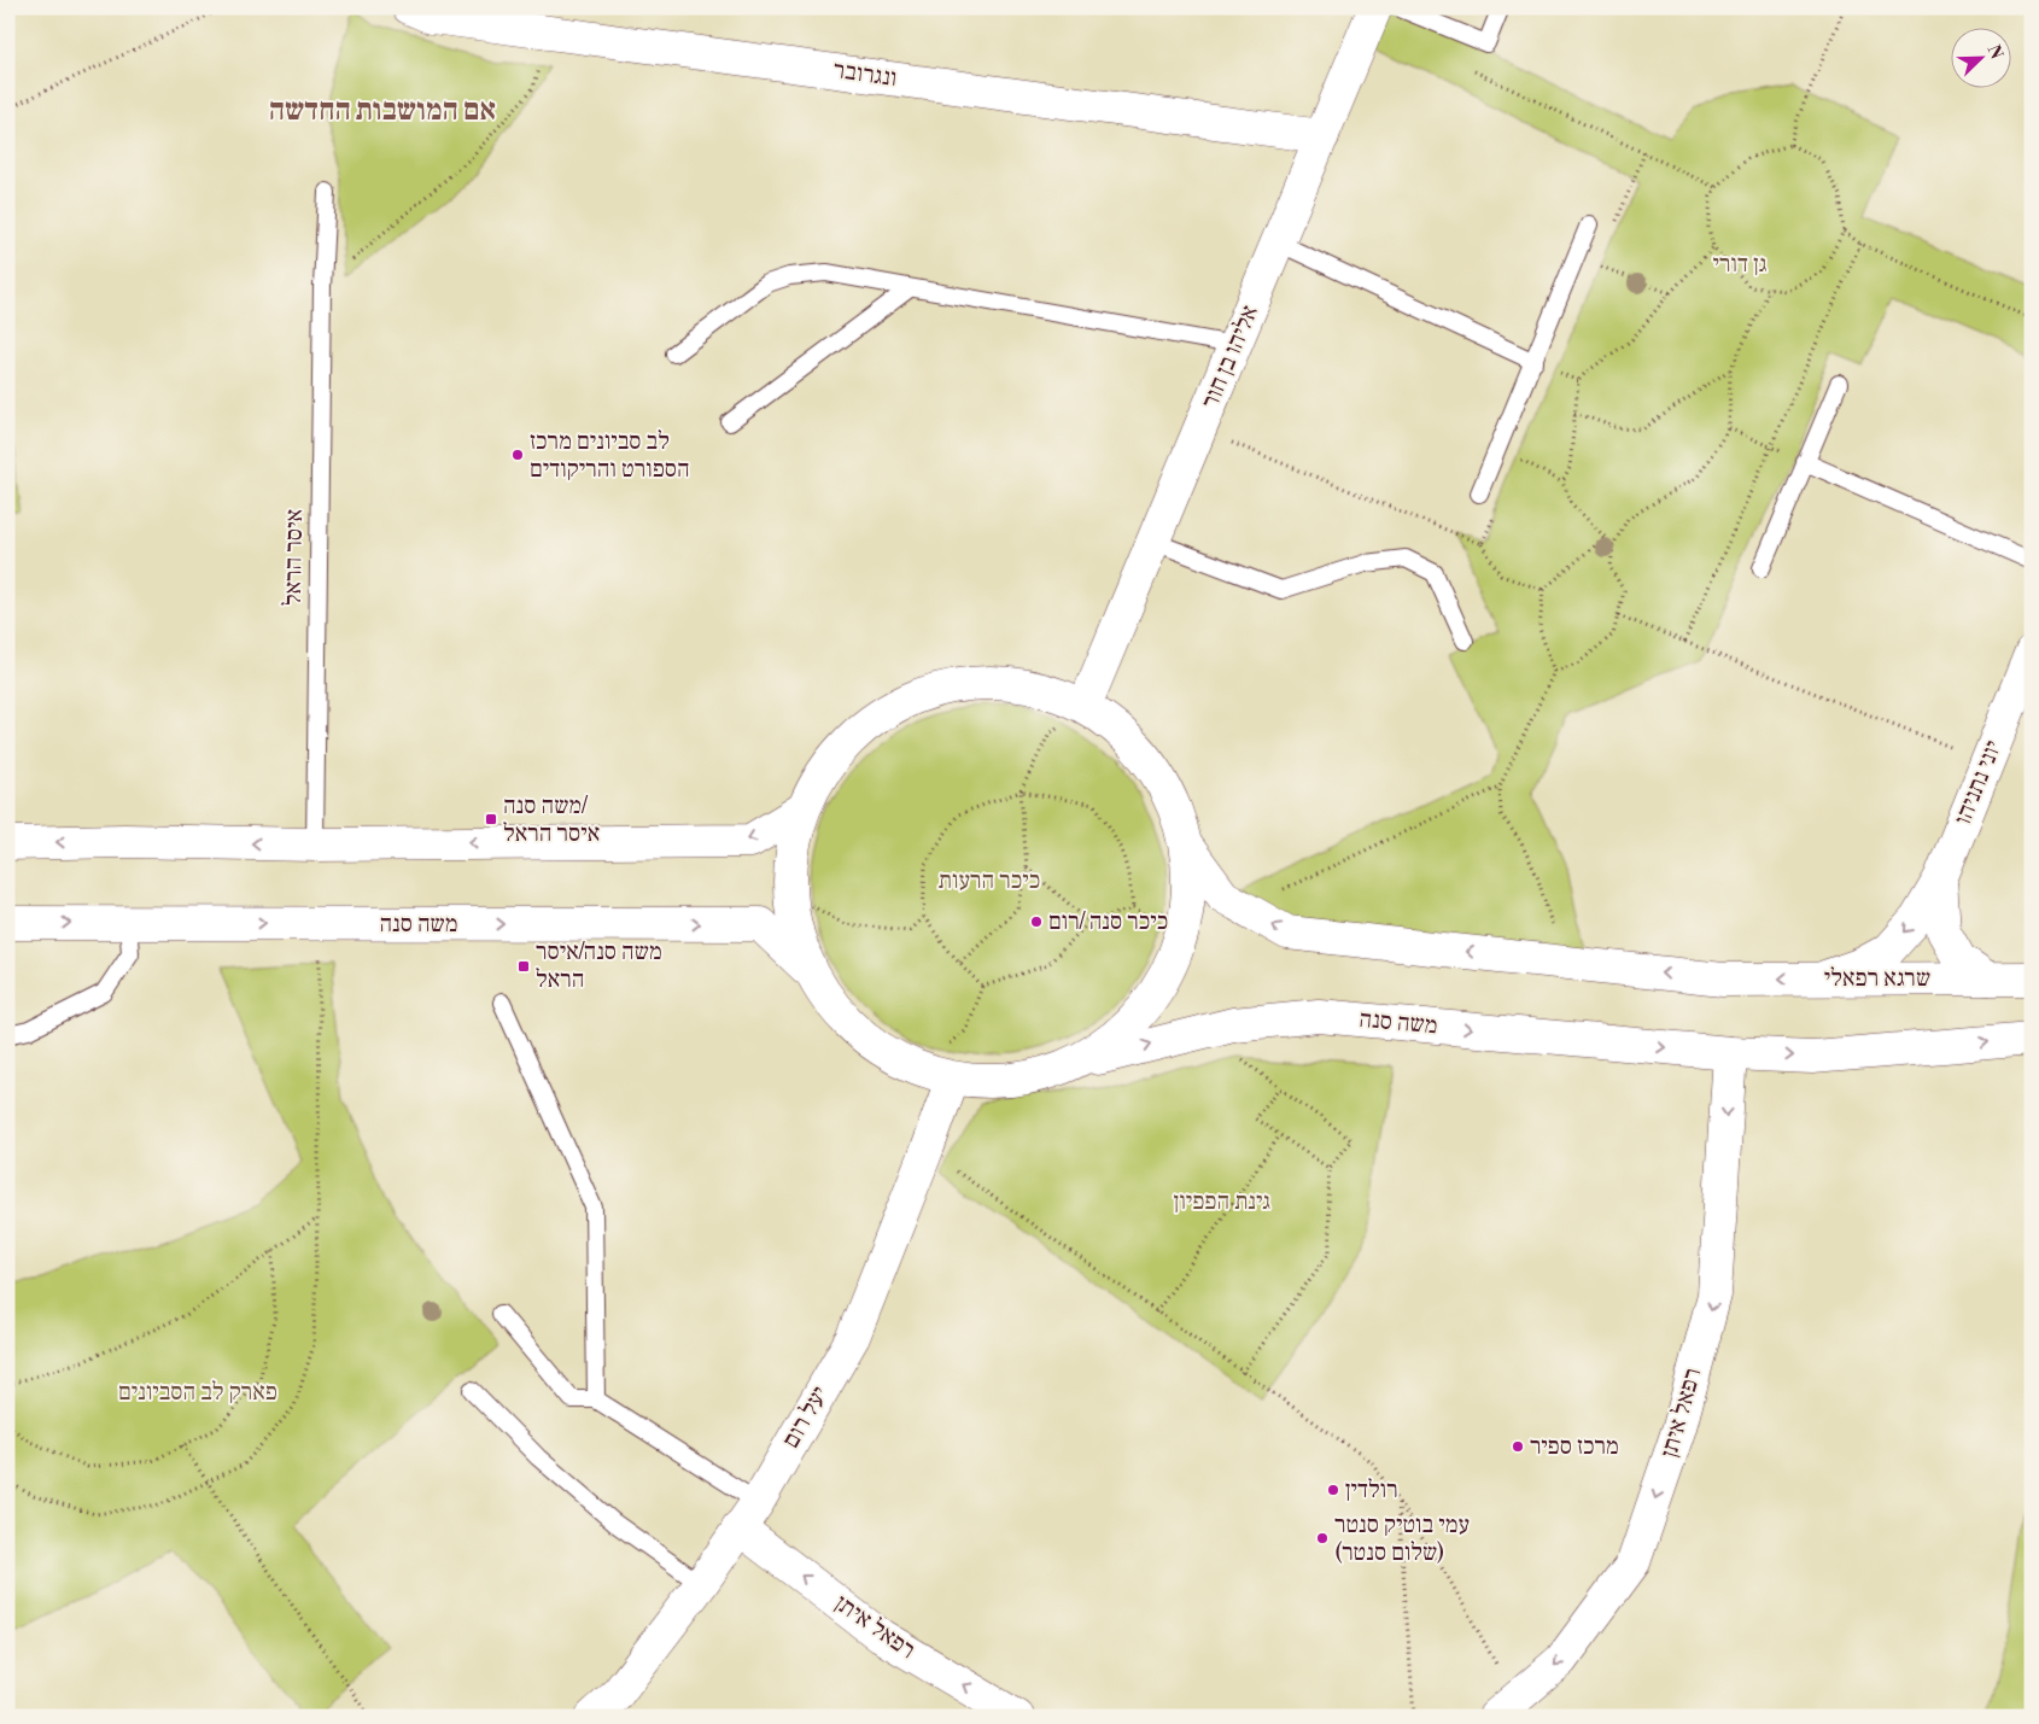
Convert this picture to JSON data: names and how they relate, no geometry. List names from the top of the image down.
{
  "streets": {
    "street": [
      "ונגרובר",
      "אליהו בן חור",
      "יוני נתניהו",
      "משה סנה",
      "שרגא רפאלי",
      "רפאל איתן",
      "יעל רום"
    ],
    "lane": ["איסר הראל"]
  },
  "crossings": [
    ["ונגרובר", "אליהו בן חור"],
    ["יוני נתניהו", "שרגא רפאלי"],
    ["משה סנה", "רפאל איתן"],
    ["משה סנה", "יעל רום"],
    ["רפאל איתן", "יעל רום"]
  ],
  "districts": ["אם המושבות החדשה"],
  "parks": [
    "גן דורי",
    "כיכר הרעות",
    "גינת הפפיון",
    "פארק לב הסביונים"
  ],
  "places": {
    "other": [
      "לב סביונים מרכז הספורט והריקודים",
      "כיכר סנה /רום",
      "מרכז ספיר",
      "רולדין",
      "עמי בוטיק סנטר (שלום סנטר)"
    ],
    "transit": ["משה סנה/ איסר הראל", "משה סנה/איסר הראל"]
  },
  "north": "top right"
}
